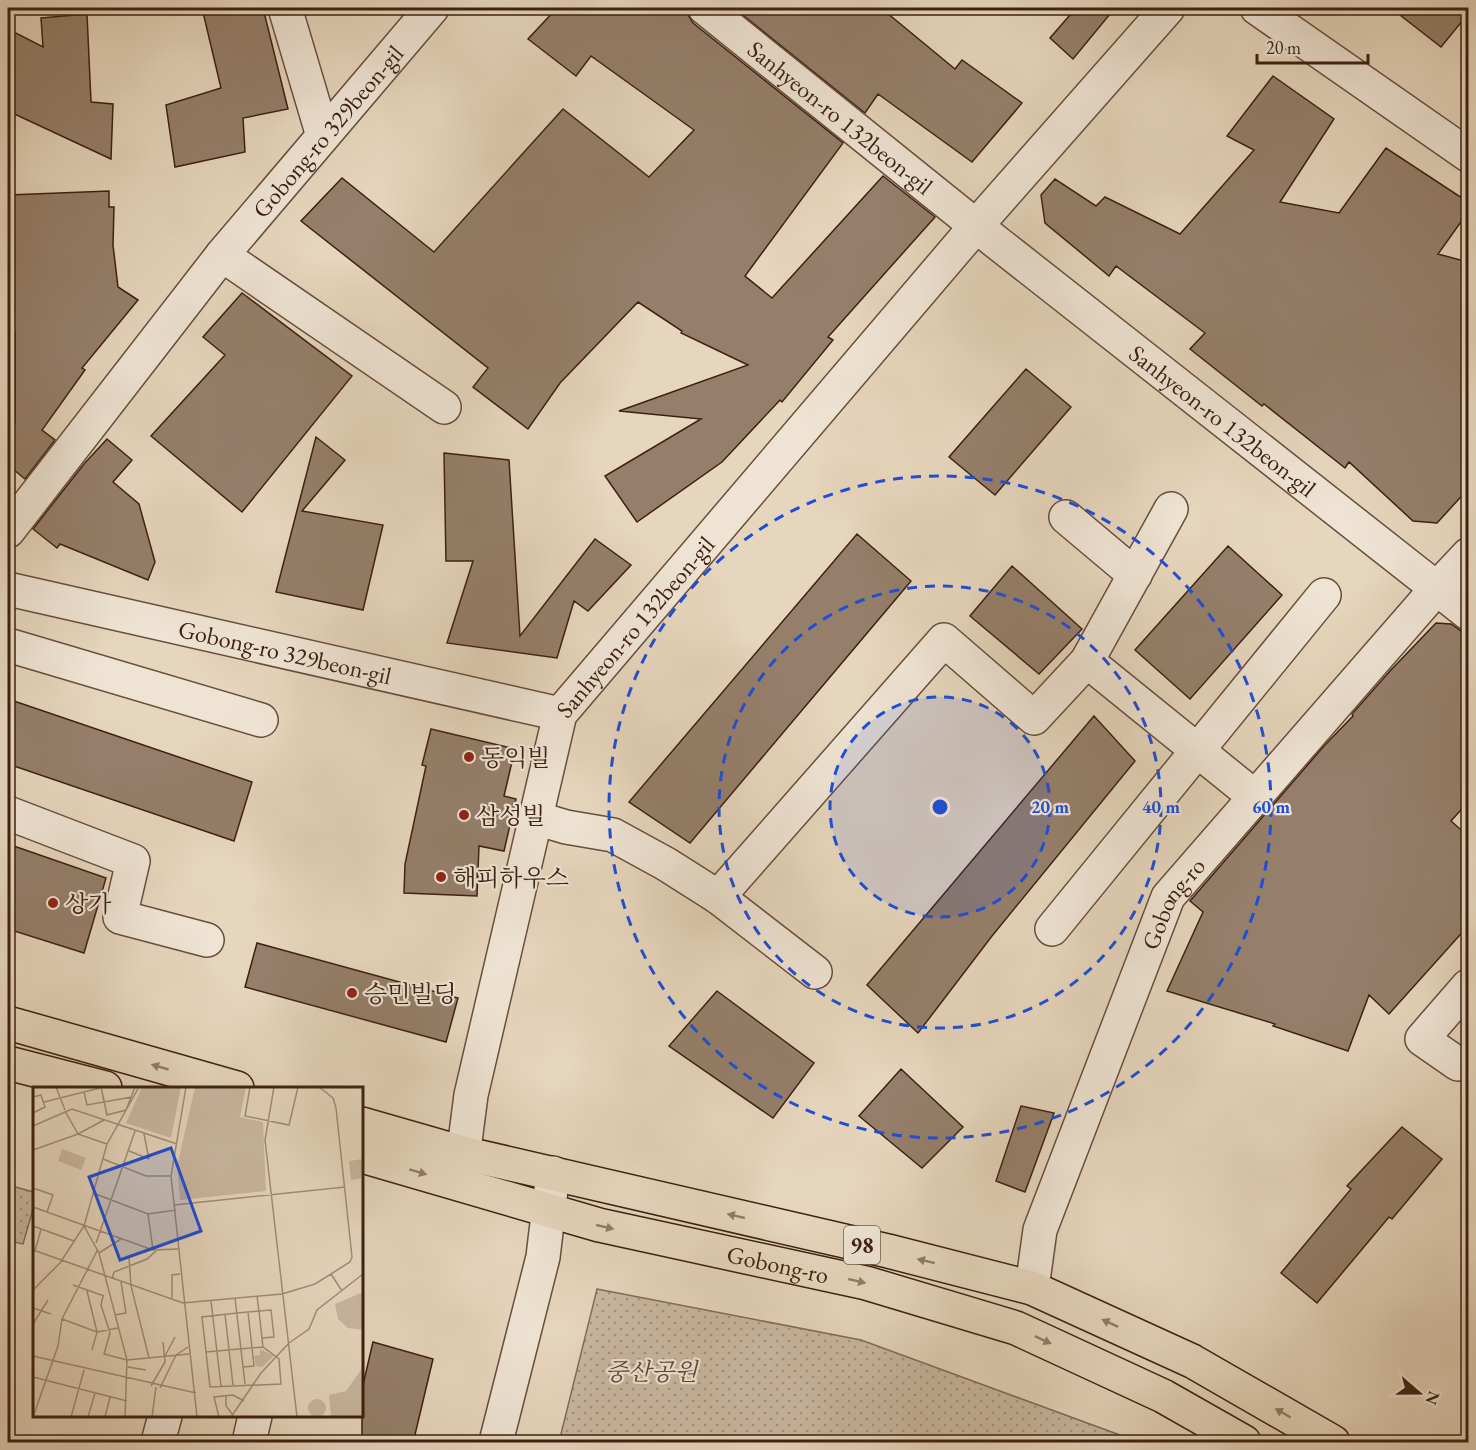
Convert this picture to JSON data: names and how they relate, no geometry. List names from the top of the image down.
{
  "streets": {
    "main road": ["Gobong-ro", "98"],
    "street": ["Sanhyeon-ro 132beon-gil", "Gobong-ro 329beon-gil"]
  },
  "crossings": [
    ["Sanhyeon-ro 132beon-gil", "Gobong-ro 329beon-gil"],
    ["Sanhyeon-ro 132beon-gil", "Gobong-ro"]
  ],
  "parks": ["중산공원"],
  "places": [
    "동익빌",
    "삼성빌",
    "해피하우스",
    "상가",
    "승민빌딩"
  ],
  "scale_bar": "20 m",
  "north": "right",
  "rings": ["20 m", "40 m", "60 m"]
}
